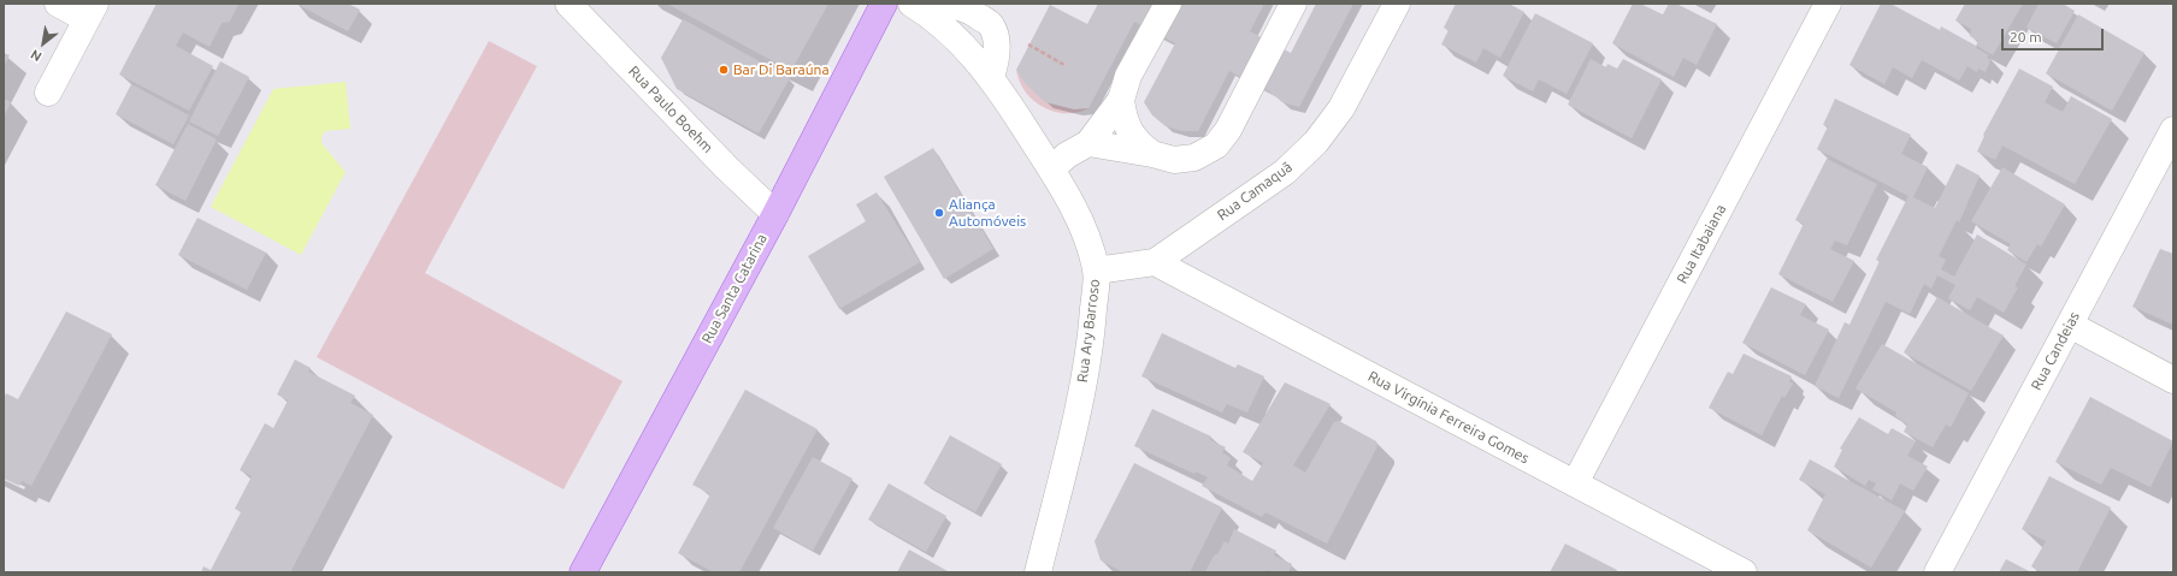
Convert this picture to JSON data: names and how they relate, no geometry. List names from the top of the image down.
{
  "streets": {
    "main road": ["Rua Santa Catarina"],
    "street": [
      "Rua Paulo Boehm",
      "Rua Camaquã",
      "Rua Itabaiana",
      "Rua Ary Barroso",
      "Rua Candeias",
      "Rua Virgínia Ferreira Gomes"
    ]
  },
  "crossings": [
    ["Rua Paulo Boehm", "Rua Santa Catarina"],
    ["Rua Camaquã", "Rua Ary Barroso"],
    ["Rua Camaquã", "Rua Virgínia Ferreira Gomes"],
    ["Rua Itabaiana", "Rua Virgínia Ferreira Gomes"]
  ],
  "places": ["Bar Di Baraúna", "Aliança Automóveis"],
  "scale_bar": "20 m",
  "north": "bottom left"
}
